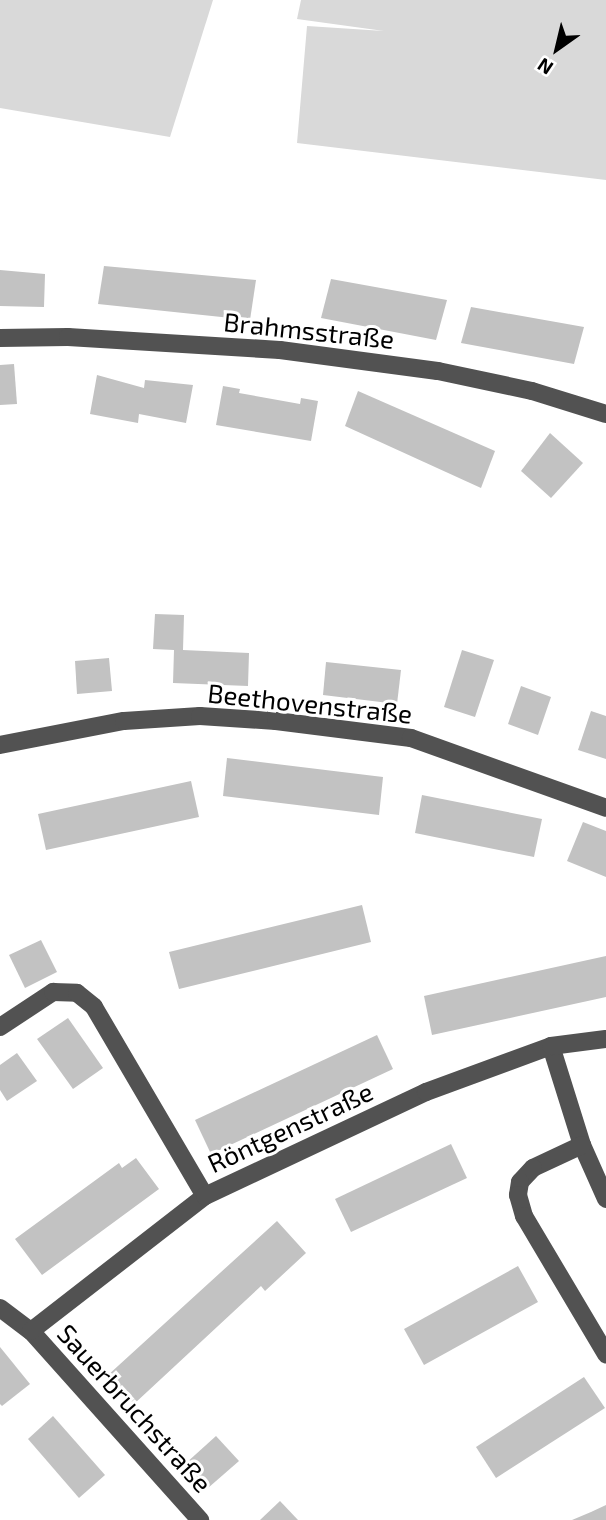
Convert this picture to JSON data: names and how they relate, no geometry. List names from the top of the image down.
{
  "streets": {
    "street": [
      "Brahmsstraße",
      "Beethovenstraße",
      "Röntgenstraße",
      "Sauerbruchstraße"
    ]
  },
  "crossings": [
    ["Röntgenstraße", "Sauerbruchstraße"]
  ],
  "north": "bottom left"
}
